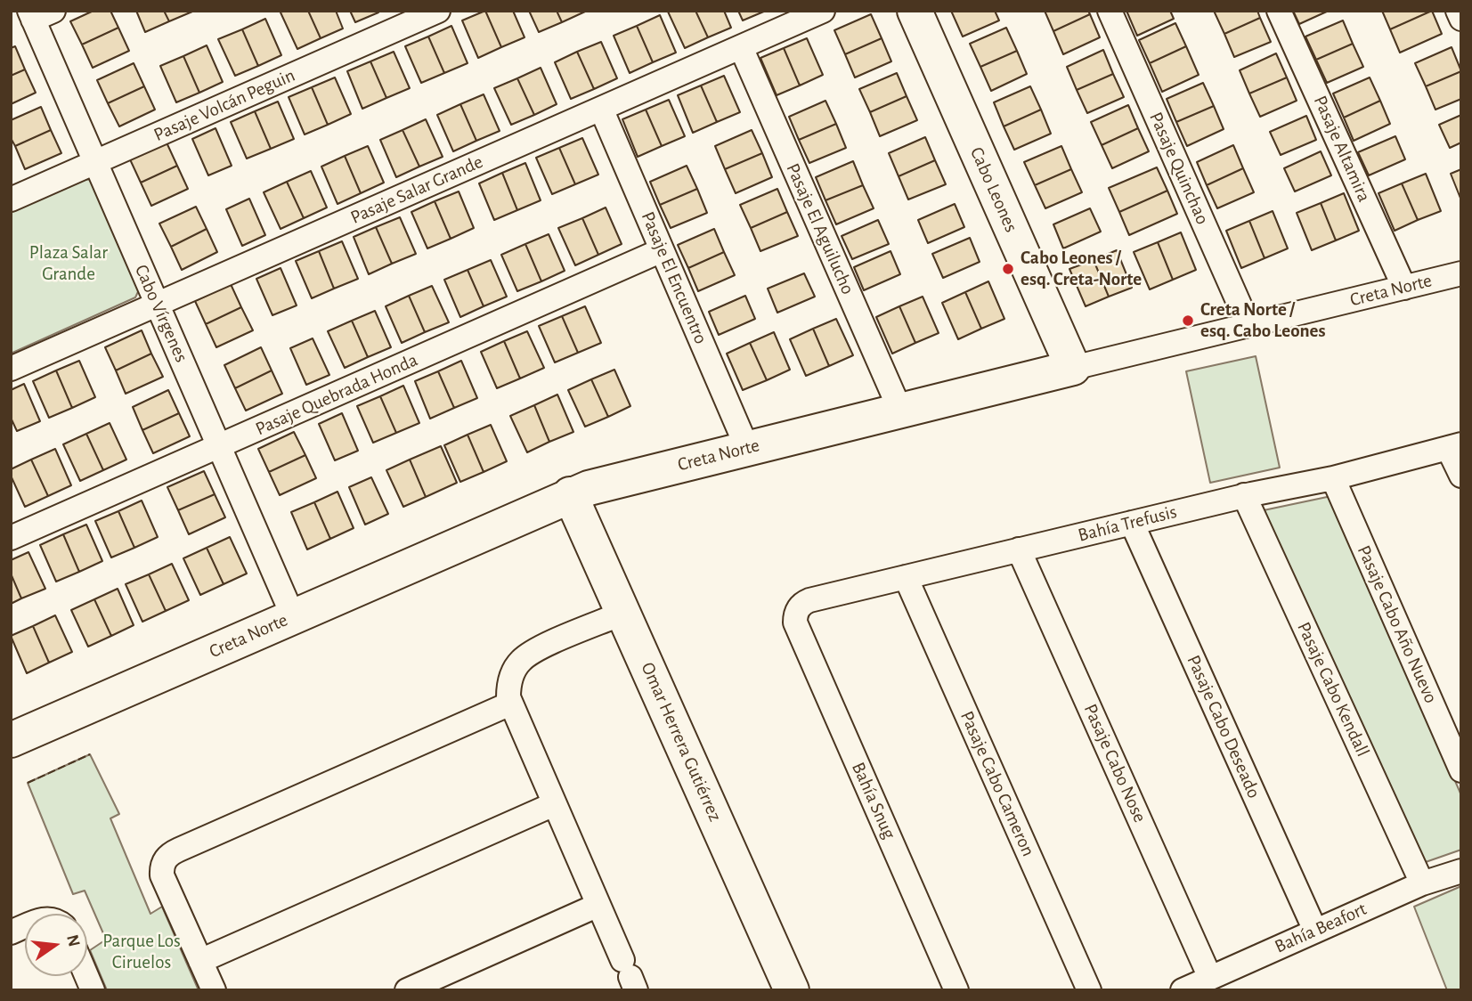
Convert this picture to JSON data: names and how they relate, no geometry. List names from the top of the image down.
{
  "streets": {
    "street": [
      "Pasaje Volcán Peguin",
      "Pasaje Altamira",
      "Pasaje Quinchao",
      "Pasaje Salar Grande",
      "Cabo Leones",
      "Pasaje El Aguilucho",
      "Pasaje El Encuentro",
      "Creta Norte",
      "Cabo Vírgenes",
      "Pasaje Quebrada Honda",
      "Bahía Trefusis",
      "Pasaje Cabo Año Nuevo",
      "Pasaje Cabo Kendall",
      "Pasaje Cabo Deseado",
      "Omar Herrera Gutiérrez",
      "Pasaje Cabo Nose",
      "Pasaje Cabo Cameron",
      "Bahía Snug",
      "Bahía Beafort"
    ]
  },
  "crossings": [
    ["Pasaje Volcán Peguin", "Cabo Vírgenes"],
    ["Pasaje Altamira", "Creta Norte"],
    ["Pasaje Quinchao", "Creta Norte"],
    ["Pasaje Salar Grande", "Pasaje El Aguilucho"],
    ["Pasaje Salar Grande", "Pasaje El Encuentro"],
    ["Pasaje Salar Grande", "Cabo Vírgenes"],
    ["Cabo Leones", "Creta Norte"],
    ["Pasaje El Aguilucho", "Creta Norte"],
    ["Pasaje El Encuentro", "Creta Norte"],
    ["Pasaje El Encuentro", "Pasaje Quebrada Honda"],
    ["Creta Norte", "Cabo Vírgenes"],
    ["Creta Norte", "Omar Herrera Gutiérrez"],
    ["Cabo Vírgenes", "Pasaje Quebrada Honda"],
    ["Bahía Trefusis", "Pasaje Cabo Año Nuevo"],
    ["Bahía Trefusis", "Pasaje Cabo Kendall"],
    ["Bahía Trefusis", "Pasaje Cabo Deseado"],
    ["Bahía Trefusis", "Pasaje Cabo Nose"],
    ["Bahía Trefusis", "Pasaje Cabo Cameron"],
    ["Bahía Trefusis", "Bahía Snug"],
    ["Pasaje Cabo Kendall", "Bahía Beafort"],
    ["Pasaje Cabo Deseado", "Bahía Beafort"],
    ["Pasaje Cabo Nose", "Bahía Beafort"]
  ],
  "parks": ["Plaza Salar Grande", "Parque Los Ciruelos"],
  "places": ["Cabo Leones / esq. Creta-Norte", "Creta Norte / esq. Cabo Leones"],
  "north": "right"
}
